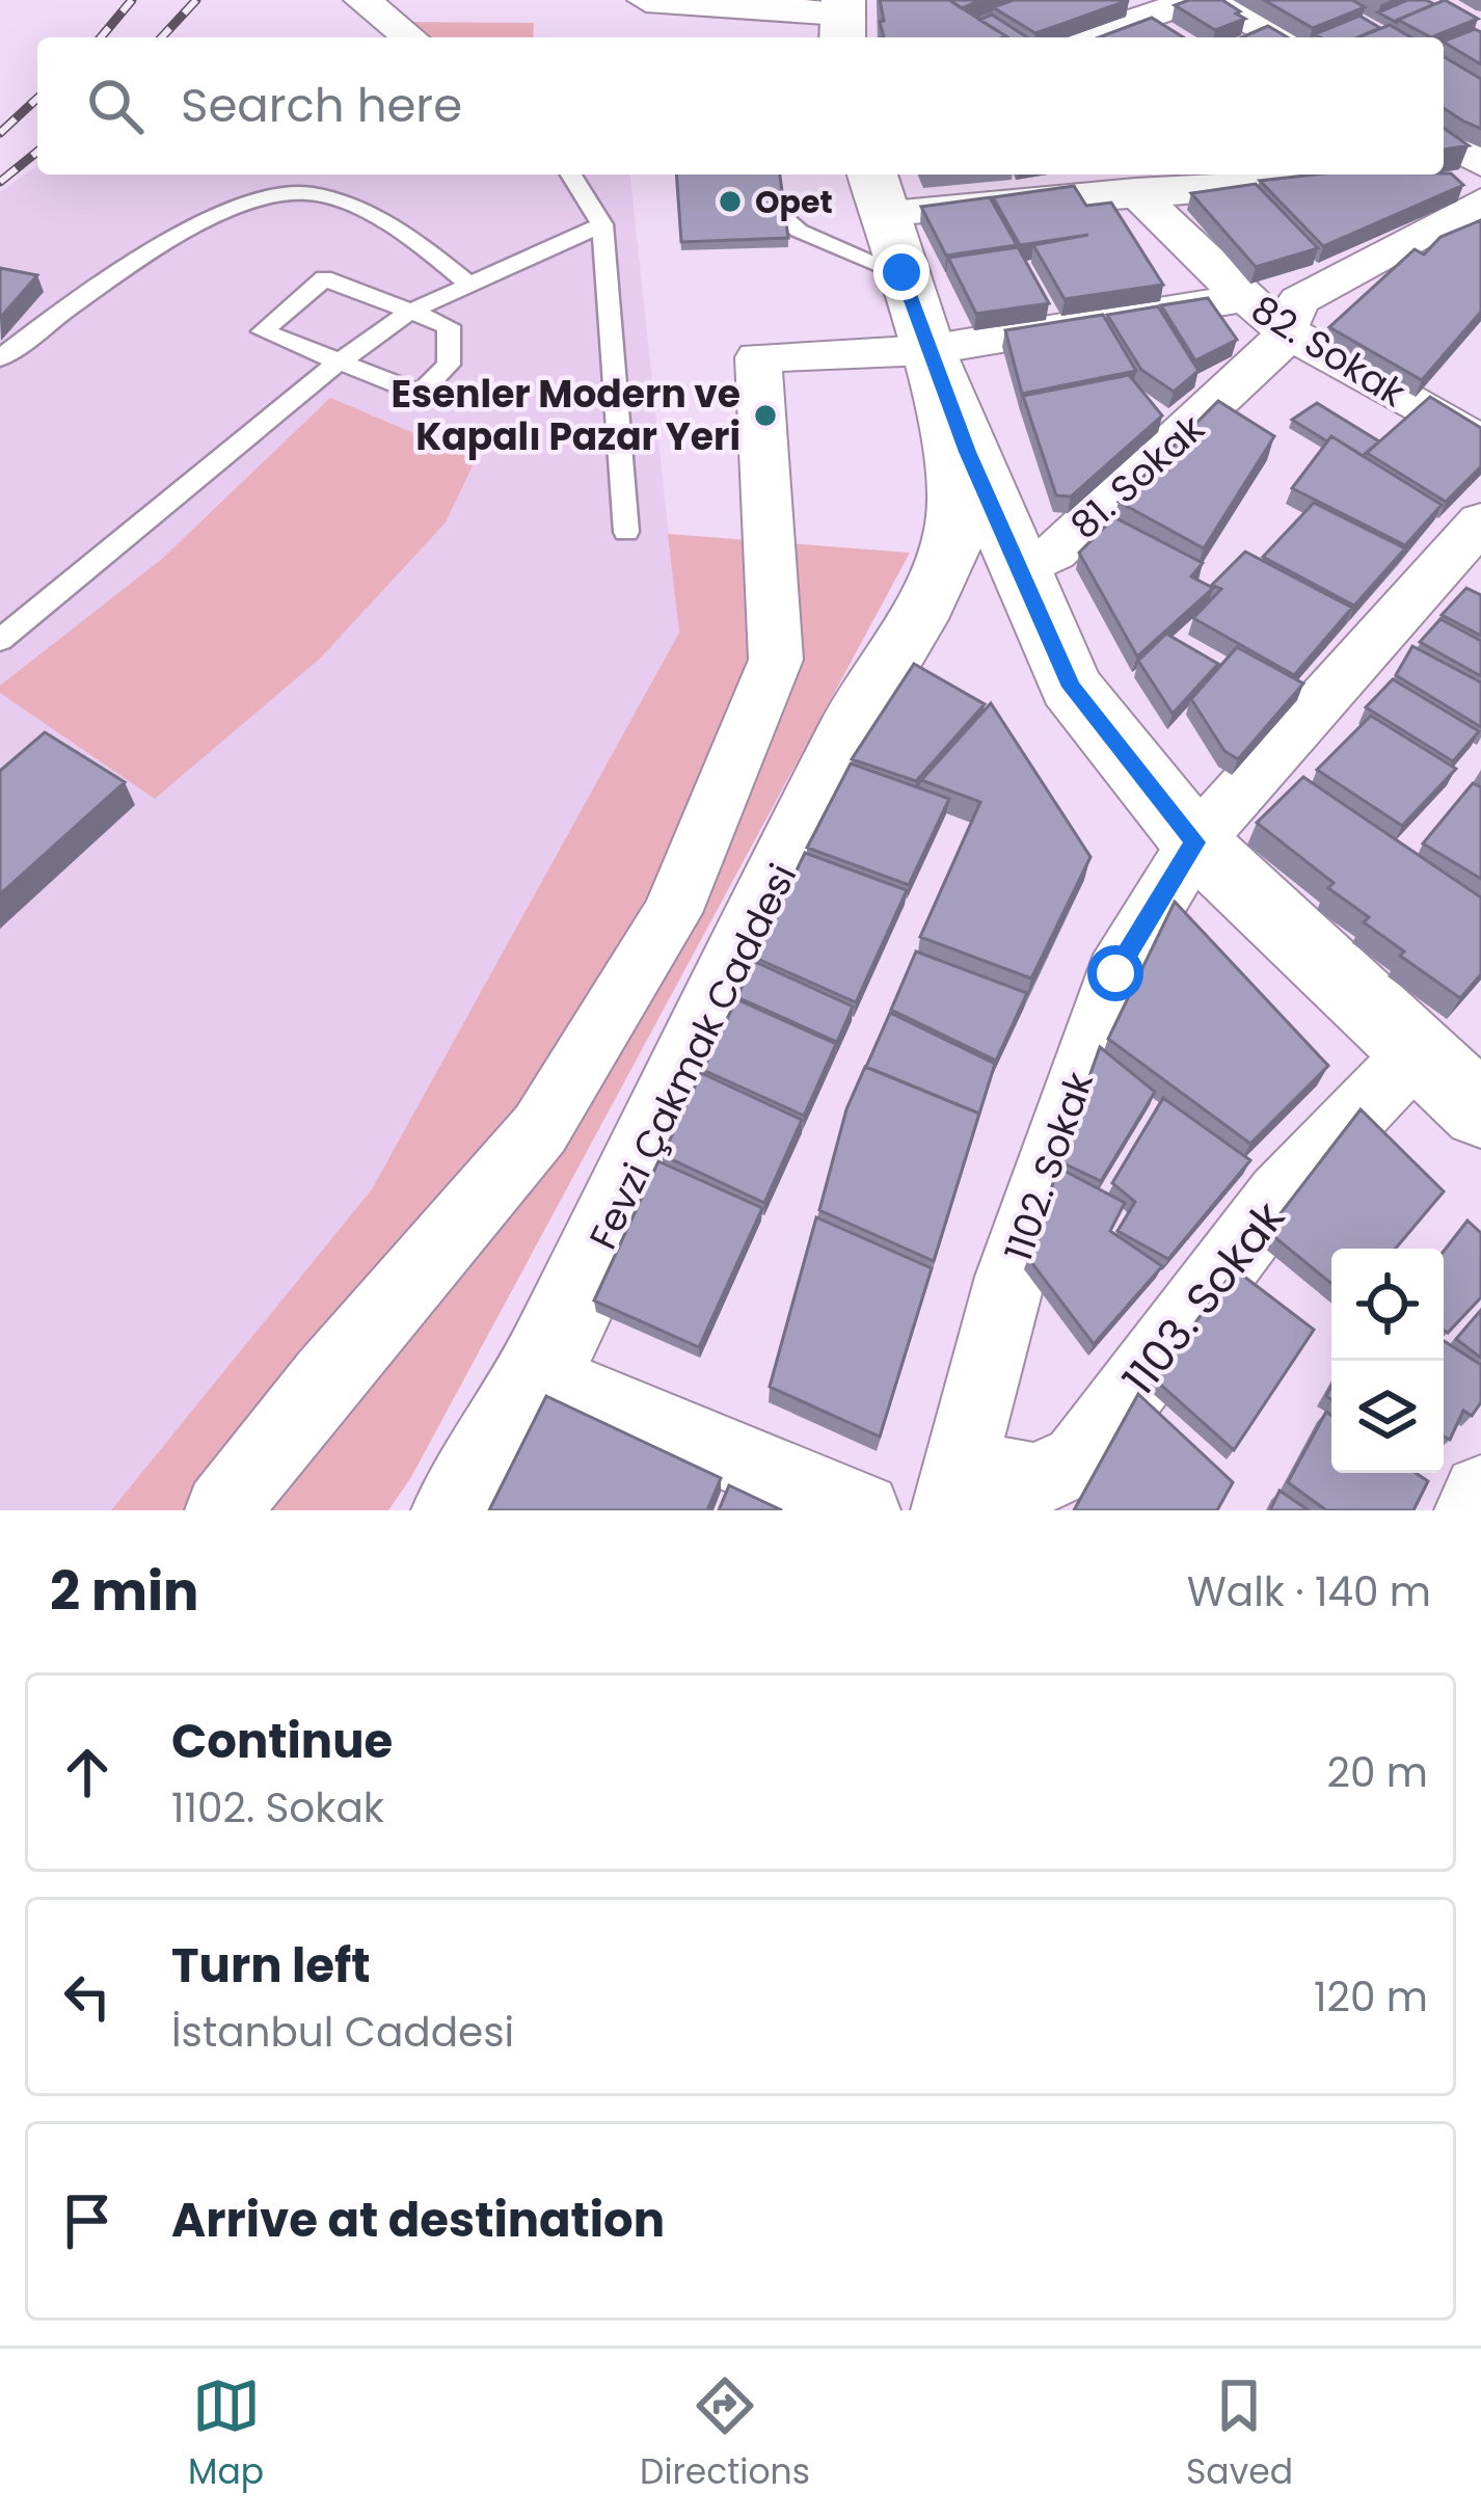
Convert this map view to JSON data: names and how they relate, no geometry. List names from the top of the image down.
{
  "streets": {
    "main road": ["Fevzi Çakmak Caddesi"],
    "street": [
      "82. Sokak",
      "81. Sokak",
      "1102. Sokak",
      "1103. Sokak"
    ]
  },
  "crossings": [
    ["82. Sokak", "81. Sokak"],
    ["1102. Sokak", "1103. Sokak"]
  ],
  "places": ["Opet", "Esenler Modern ve Kapalı Pazar Yeri"],
  "page": {
    "search": "Search here",
    "heading": ["2 min", "Walk · 140 m"],
    "list": [
      ["Continue", "1102. Sokak", "20 m"],
      ["Turn left", "İstanbul Caddesi", "120 m"],
      "Arrive at destination"
    ],
    "nav": ["Map", "Directions", "Saved"]
  }
}
